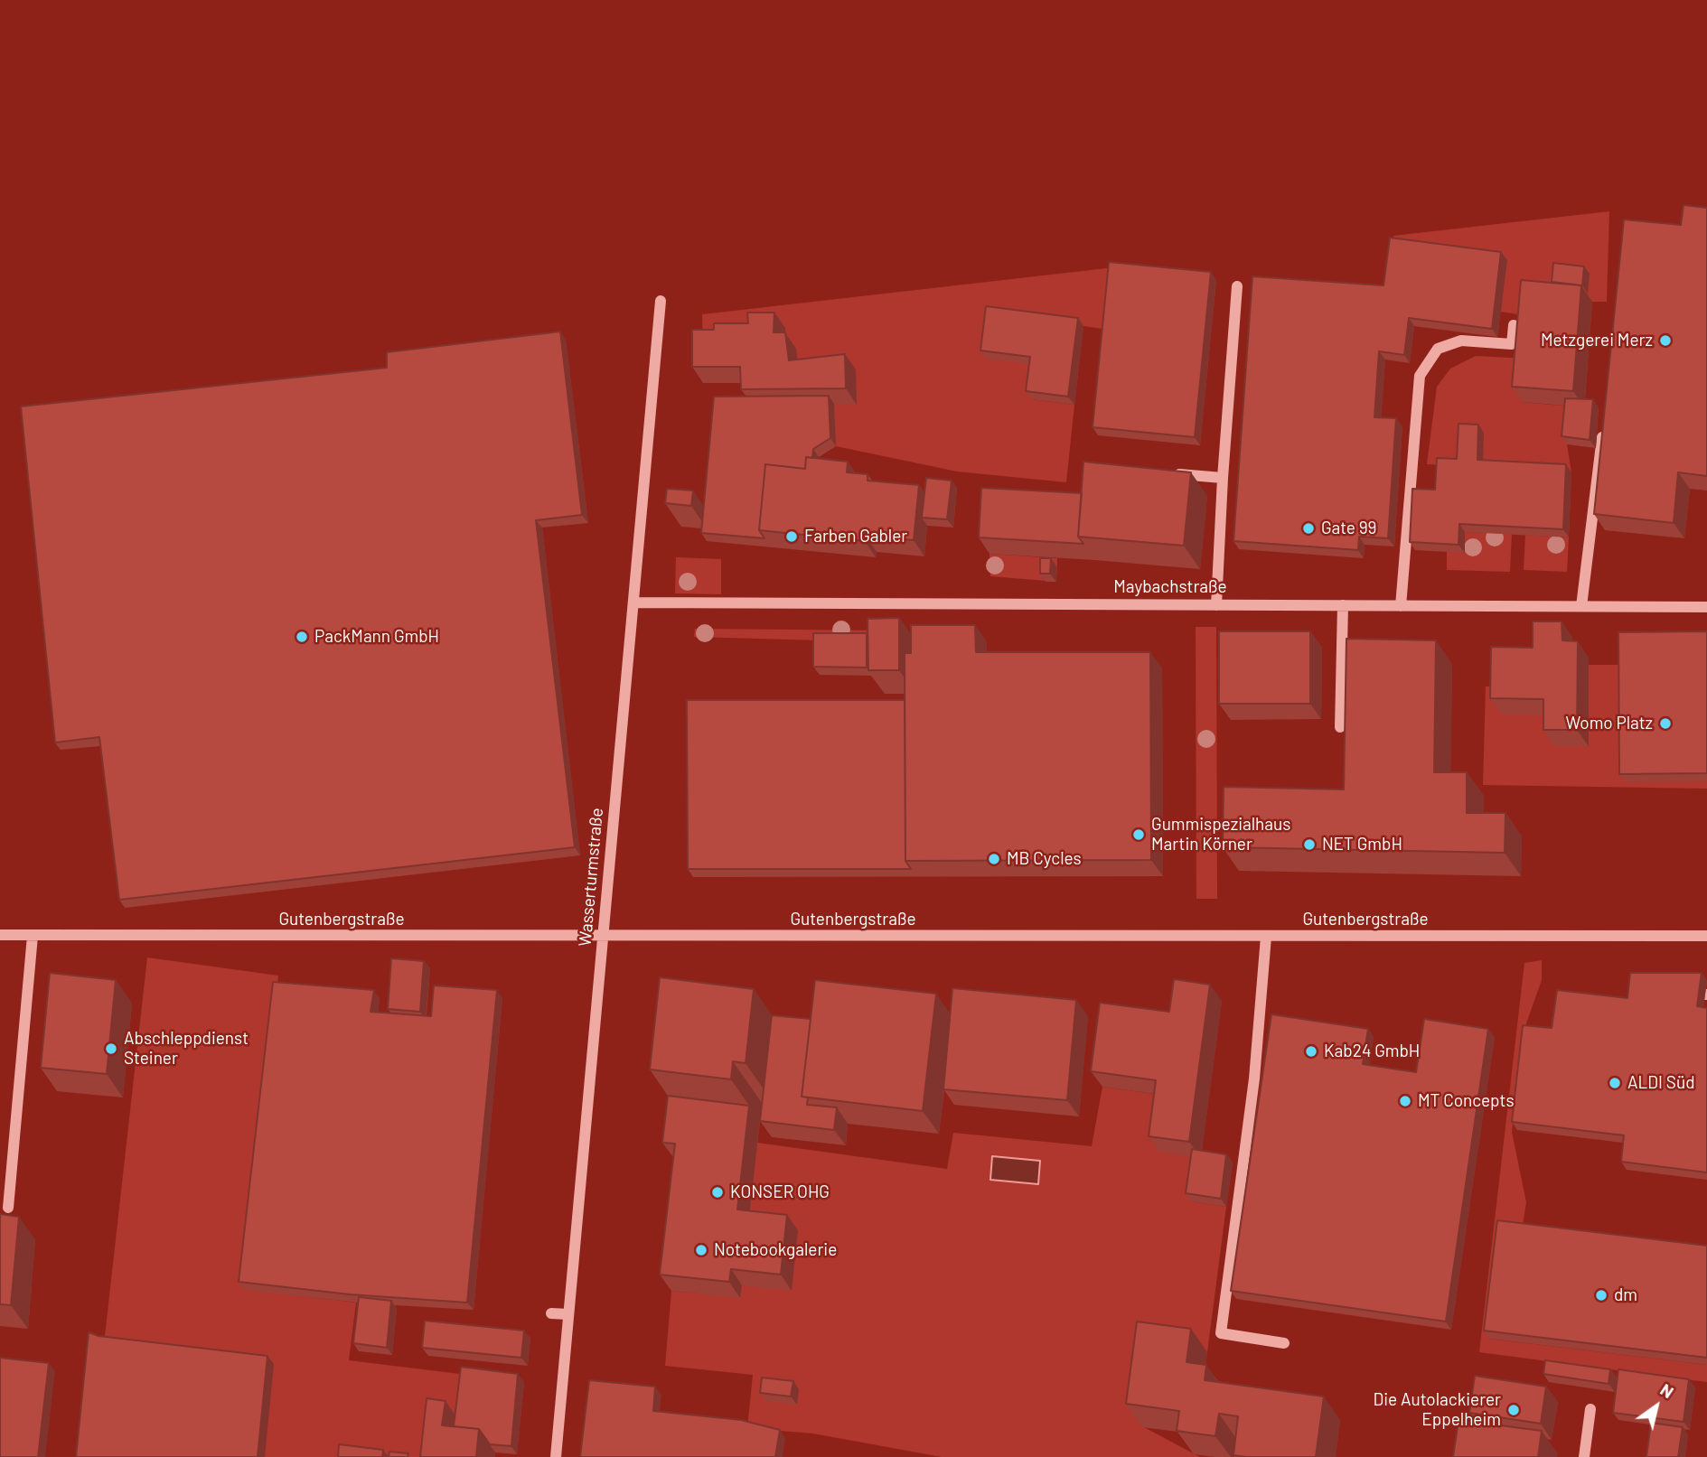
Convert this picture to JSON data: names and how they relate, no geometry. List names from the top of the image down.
{
  "streets": {
    "street": ["Maybachstraße", "Wasserturmstraße", "Gutenbergstraße"]
  },
  "crossings": [
    ["Maybachstraße", "Wasserturmstraße"],
    ["Wasserturmstraße", "Gutenbergstraße"]
  ],
  "places": [
    "Metzgerei Merz",
    "Gate 99",
    "Farben Gabler",
    "PackMann GmbH",
    "Womo Platz",
    "Gummispezialhaus Martin Körner",
    "NET GmbH",
    "MB Cycles",
    "Abschleppdienst Steiner",
    "Kab24 GmbH",
    "ALDI Süd",
    "MT Concepts",
    "KONSER OHG",
    "Notebookgalerie",
    "dm",
    "Die Autolackierer Eppelheim"
  ],
  "north": "top right"
}
